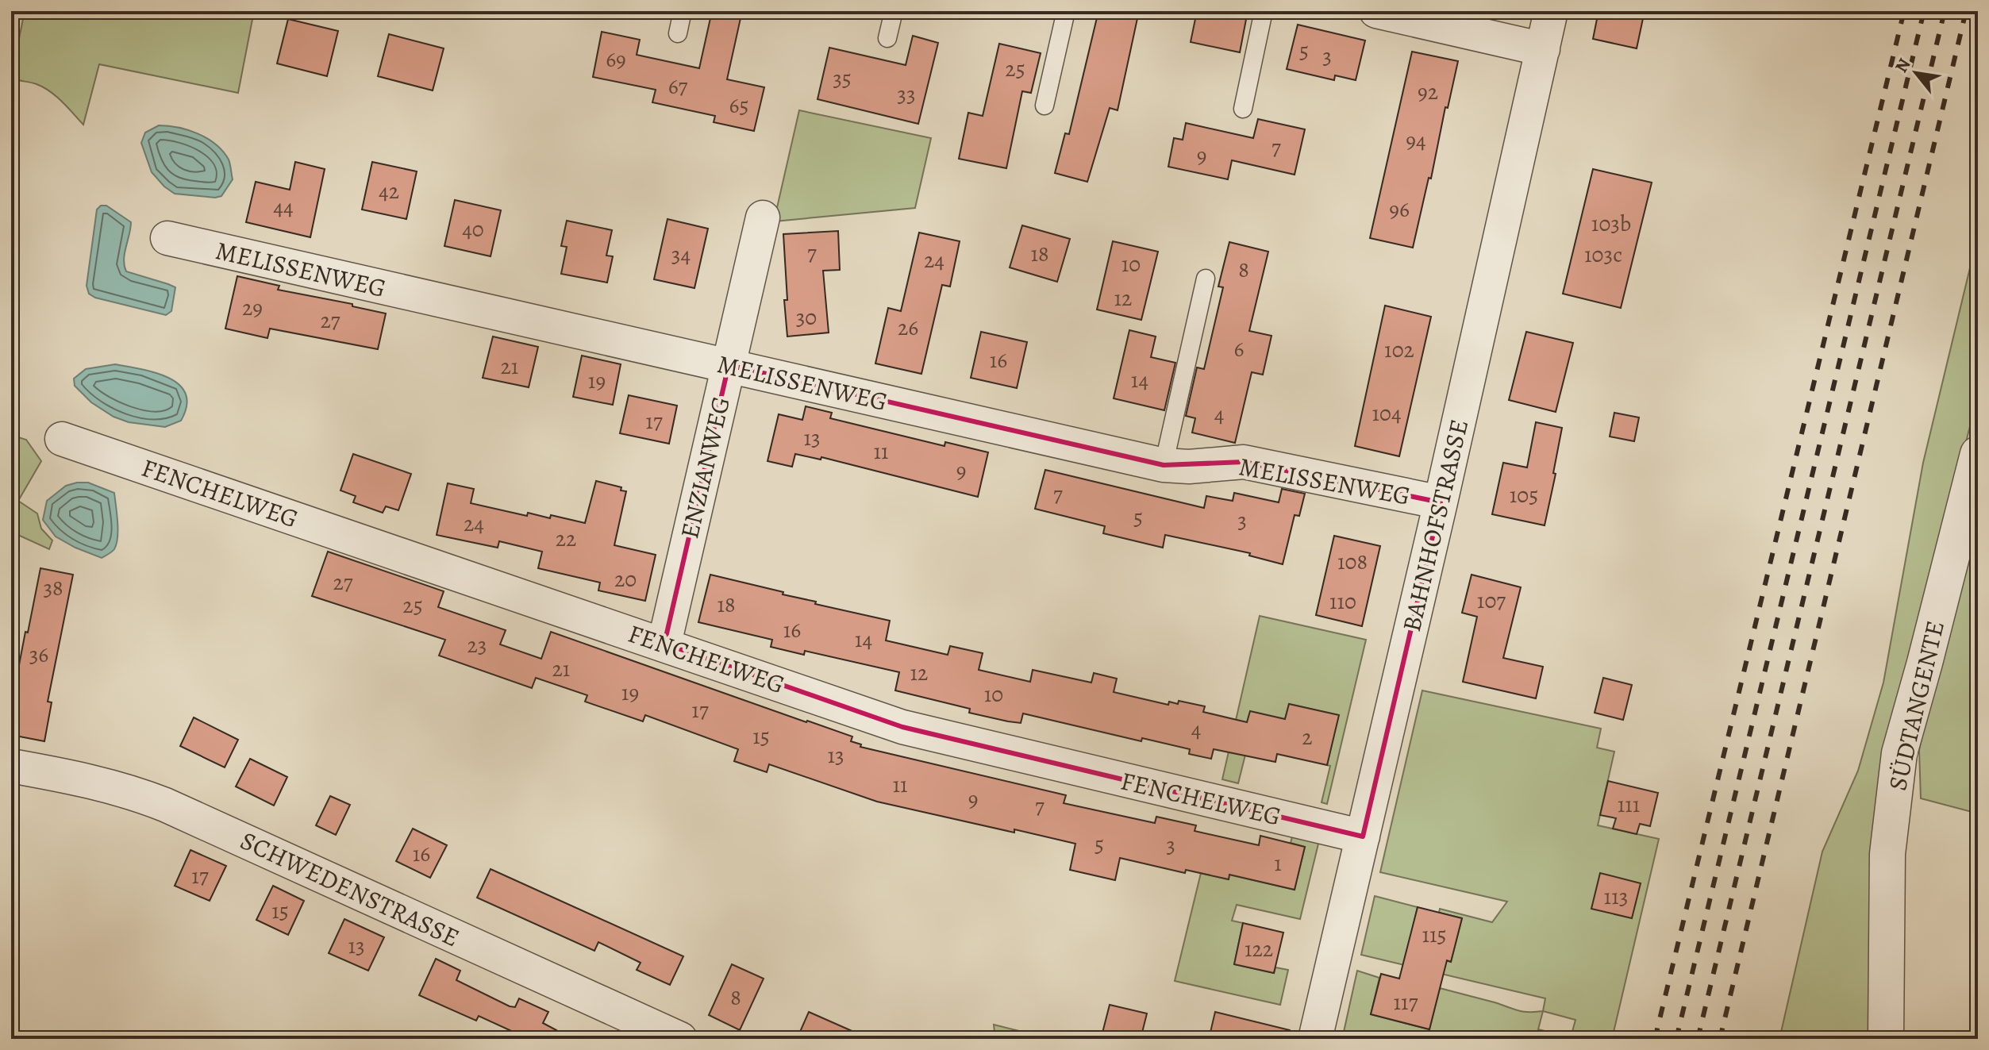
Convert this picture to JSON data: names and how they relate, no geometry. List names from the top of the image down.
{
  "streets": {
    "street": [
      "MELISSENWEG",
      "ENZIANWEG",
      "FENCHELWEG",
      "BAHNHOFSTRASSE",
      "SÜDTANGENTE",
      "SCHWEDENSTRASSE"
    ]
  },
  "crossings": [
    ["MELISSENWEG", "ENZIANWEG"],
    ["MELISSENWEG", "BAHNHOFSTRASSE"],
    ["ENZIANWEG", "FENCHELWEG"],
    ["FENCHELWEG", "BAHNHOFSTRASSE"]
  ],
  "house_numbers": [
    "5",
    "3",
    "69",
    "25",
    "35",
    "67",
    "92",
    "33",
    "65",
    "94",
    "7",
    "9",
    "42",
    "44",
    "96",
    "103b",
    "40",
    "7",
    "18",
    "34",
    "103c",
    "24",
    "10",
    "8",
    "12",
    "29",
    "30",
    "27",
    "26",
    "6",
    "102",
    "16",
    "21",
    "14",
    "19",
    "104",
    "4",
    "17",
    "13",
    "11",
    "9",
    "7",
    "105",
    "5",
    "3",
    "24",
    "22",
    "108",
    "20",
    "27",
    "38",
    "107",
    "110",
    "18",
    "25",
    "16",
    "14",
    "23",
    "36",
    "21",
    "12",
    "19",
    "10",
    "17",
    "4",
    "15",
    "2",
    "13",
    "11",
    "9",
    "111",
    "7",
    "5",
    "3",
    "16",
    "1",
    "17",
    "113",
    "15",
    "115",
    "13",
    "122",
    "8",
    "117"
  ],
  "north": "top left"
}
